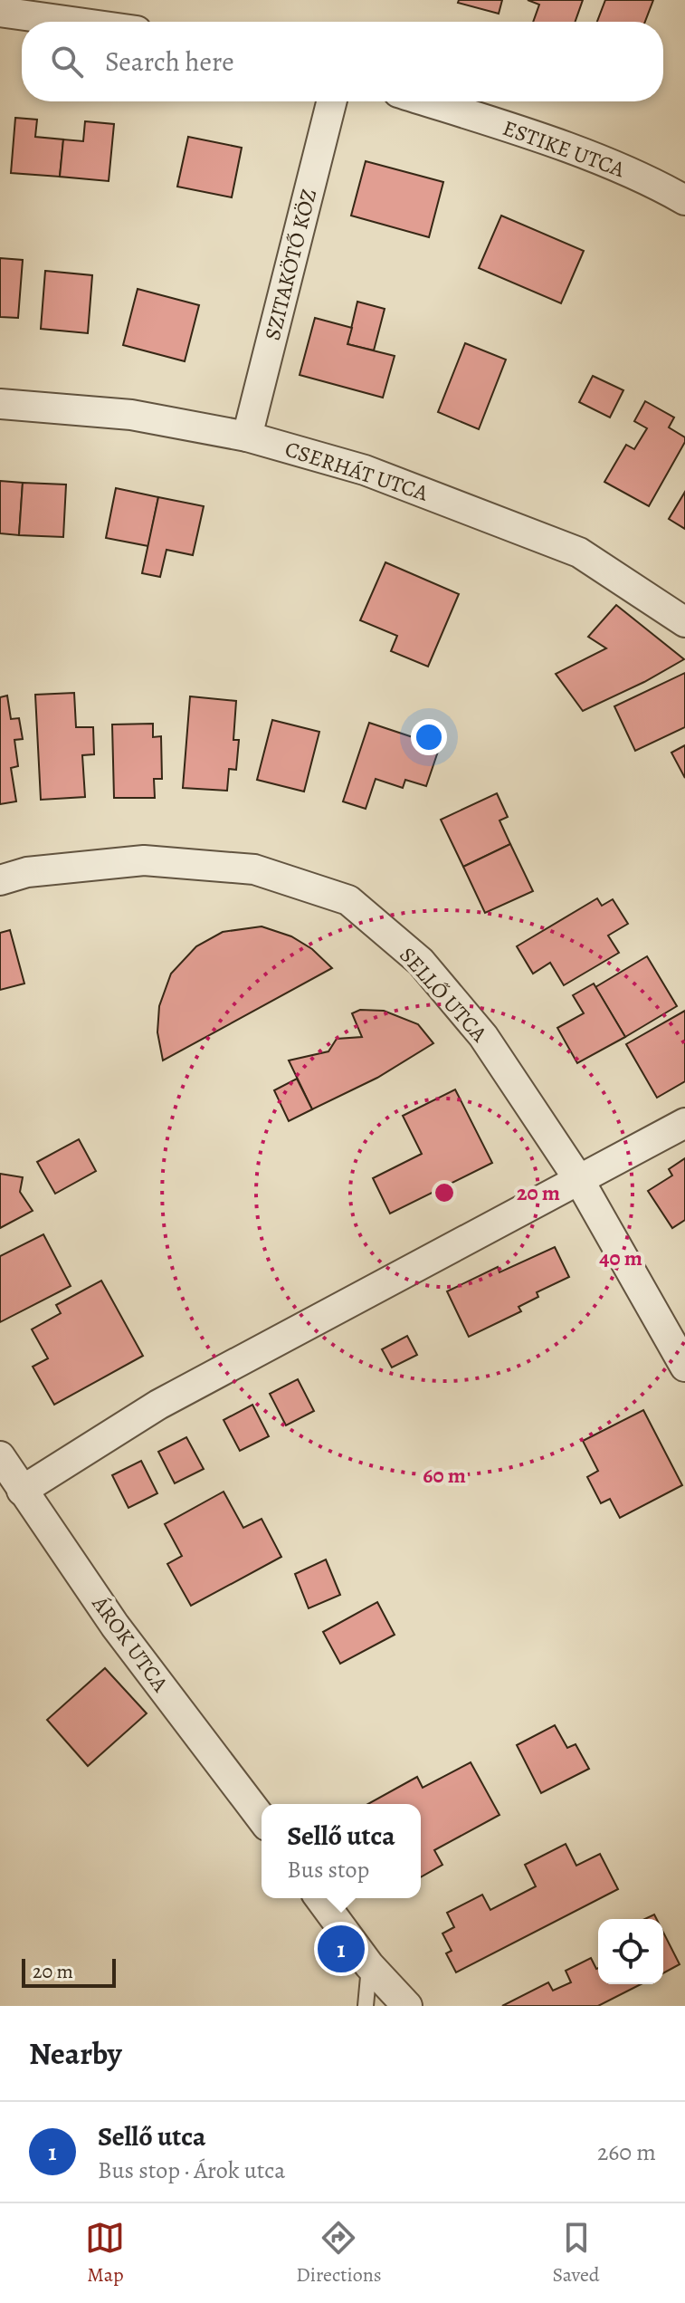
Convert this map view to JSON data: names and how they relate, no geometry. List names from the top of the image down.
{
  "streets": {
    "street": [
      "ESTIKE UTCA",
      "SZITAKÖTŐ KÖZ",
      "CSERHÁT UTCA",
      "SELLŐ UTCA",
      "ÁROK UTCA"
    ]
  },
  "crossings": [
    ["SZITAKÖTŐ KÖZ", "CSERHÁT UTCA"]
  ],
  "scale_bar": "20 m",
  "page": {
    "search": "Search here",
    "popup": ["Sellő utca", "Bus stop"],
    "pins": "1",
    "scale": "20 m",
    "heading": "Nearby",
    "list": [
      {
        "mark": "1",
        "name": "Sellő utca",
        "note": "Bus stop · Árok utca",
        "value": "260 m"
      }
    ],
    "nav": ["Map", "Directions", "Saved"]
  },
  "rings": ["20 m", "40 m", "60 m"]
}
